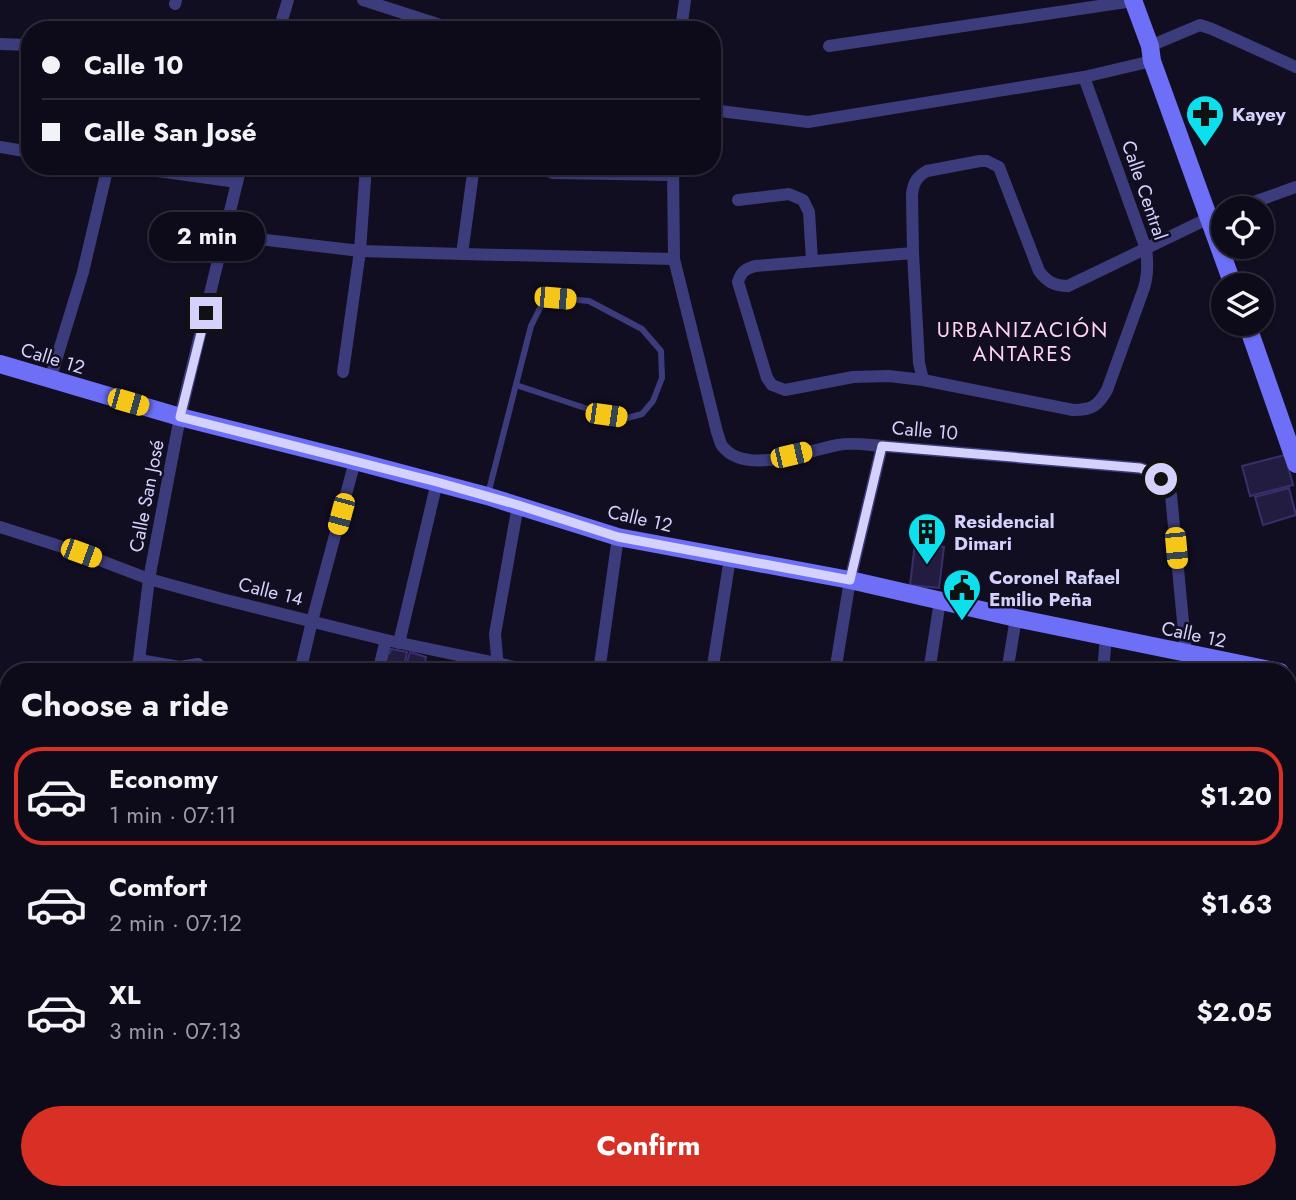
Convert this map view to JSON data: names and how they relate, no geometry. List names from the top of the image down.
{
  "streets": {
    "main road": ["Calle 12"],
    "street": [
      "Calle Central",
      "Calle 10",
      "Calle San José",
      "Calle 14"
    ]
  },
  "crossings": [
    ["Calle 12", "Calle 10"],
    ["Calle 12", "Calle San José"],
    ["Calle San José", "Calle 14"]
  ],
  "districts": ["URBANIZACIÓN ANTARES"],
  "places": {
    "pharmacy": ["Kayey"],
    "building": ["Residencial Dimari"],
    "public building": ["Coronel Rafael Emilio Peña"]
  },
  "page": {
    "banner": ["Calle 10", "Calle San José"],
    "bubble": "2 min",
    "heading": "Choose a ride",
    "list": [
      {
        "name": "Economy",
        "note": "1 min · 07:11",
        "value": "$1.20"
      },
      {
        "name": "Comfort",
        "note": "2 min · 07:12",
        "value": "$1.63"
      },
      {
        "name": "XL",
        "note": "3 min · 07:13",
        "value": "$2.05"
      }
    ],
    "buttons": "Confirm"
  }
}
